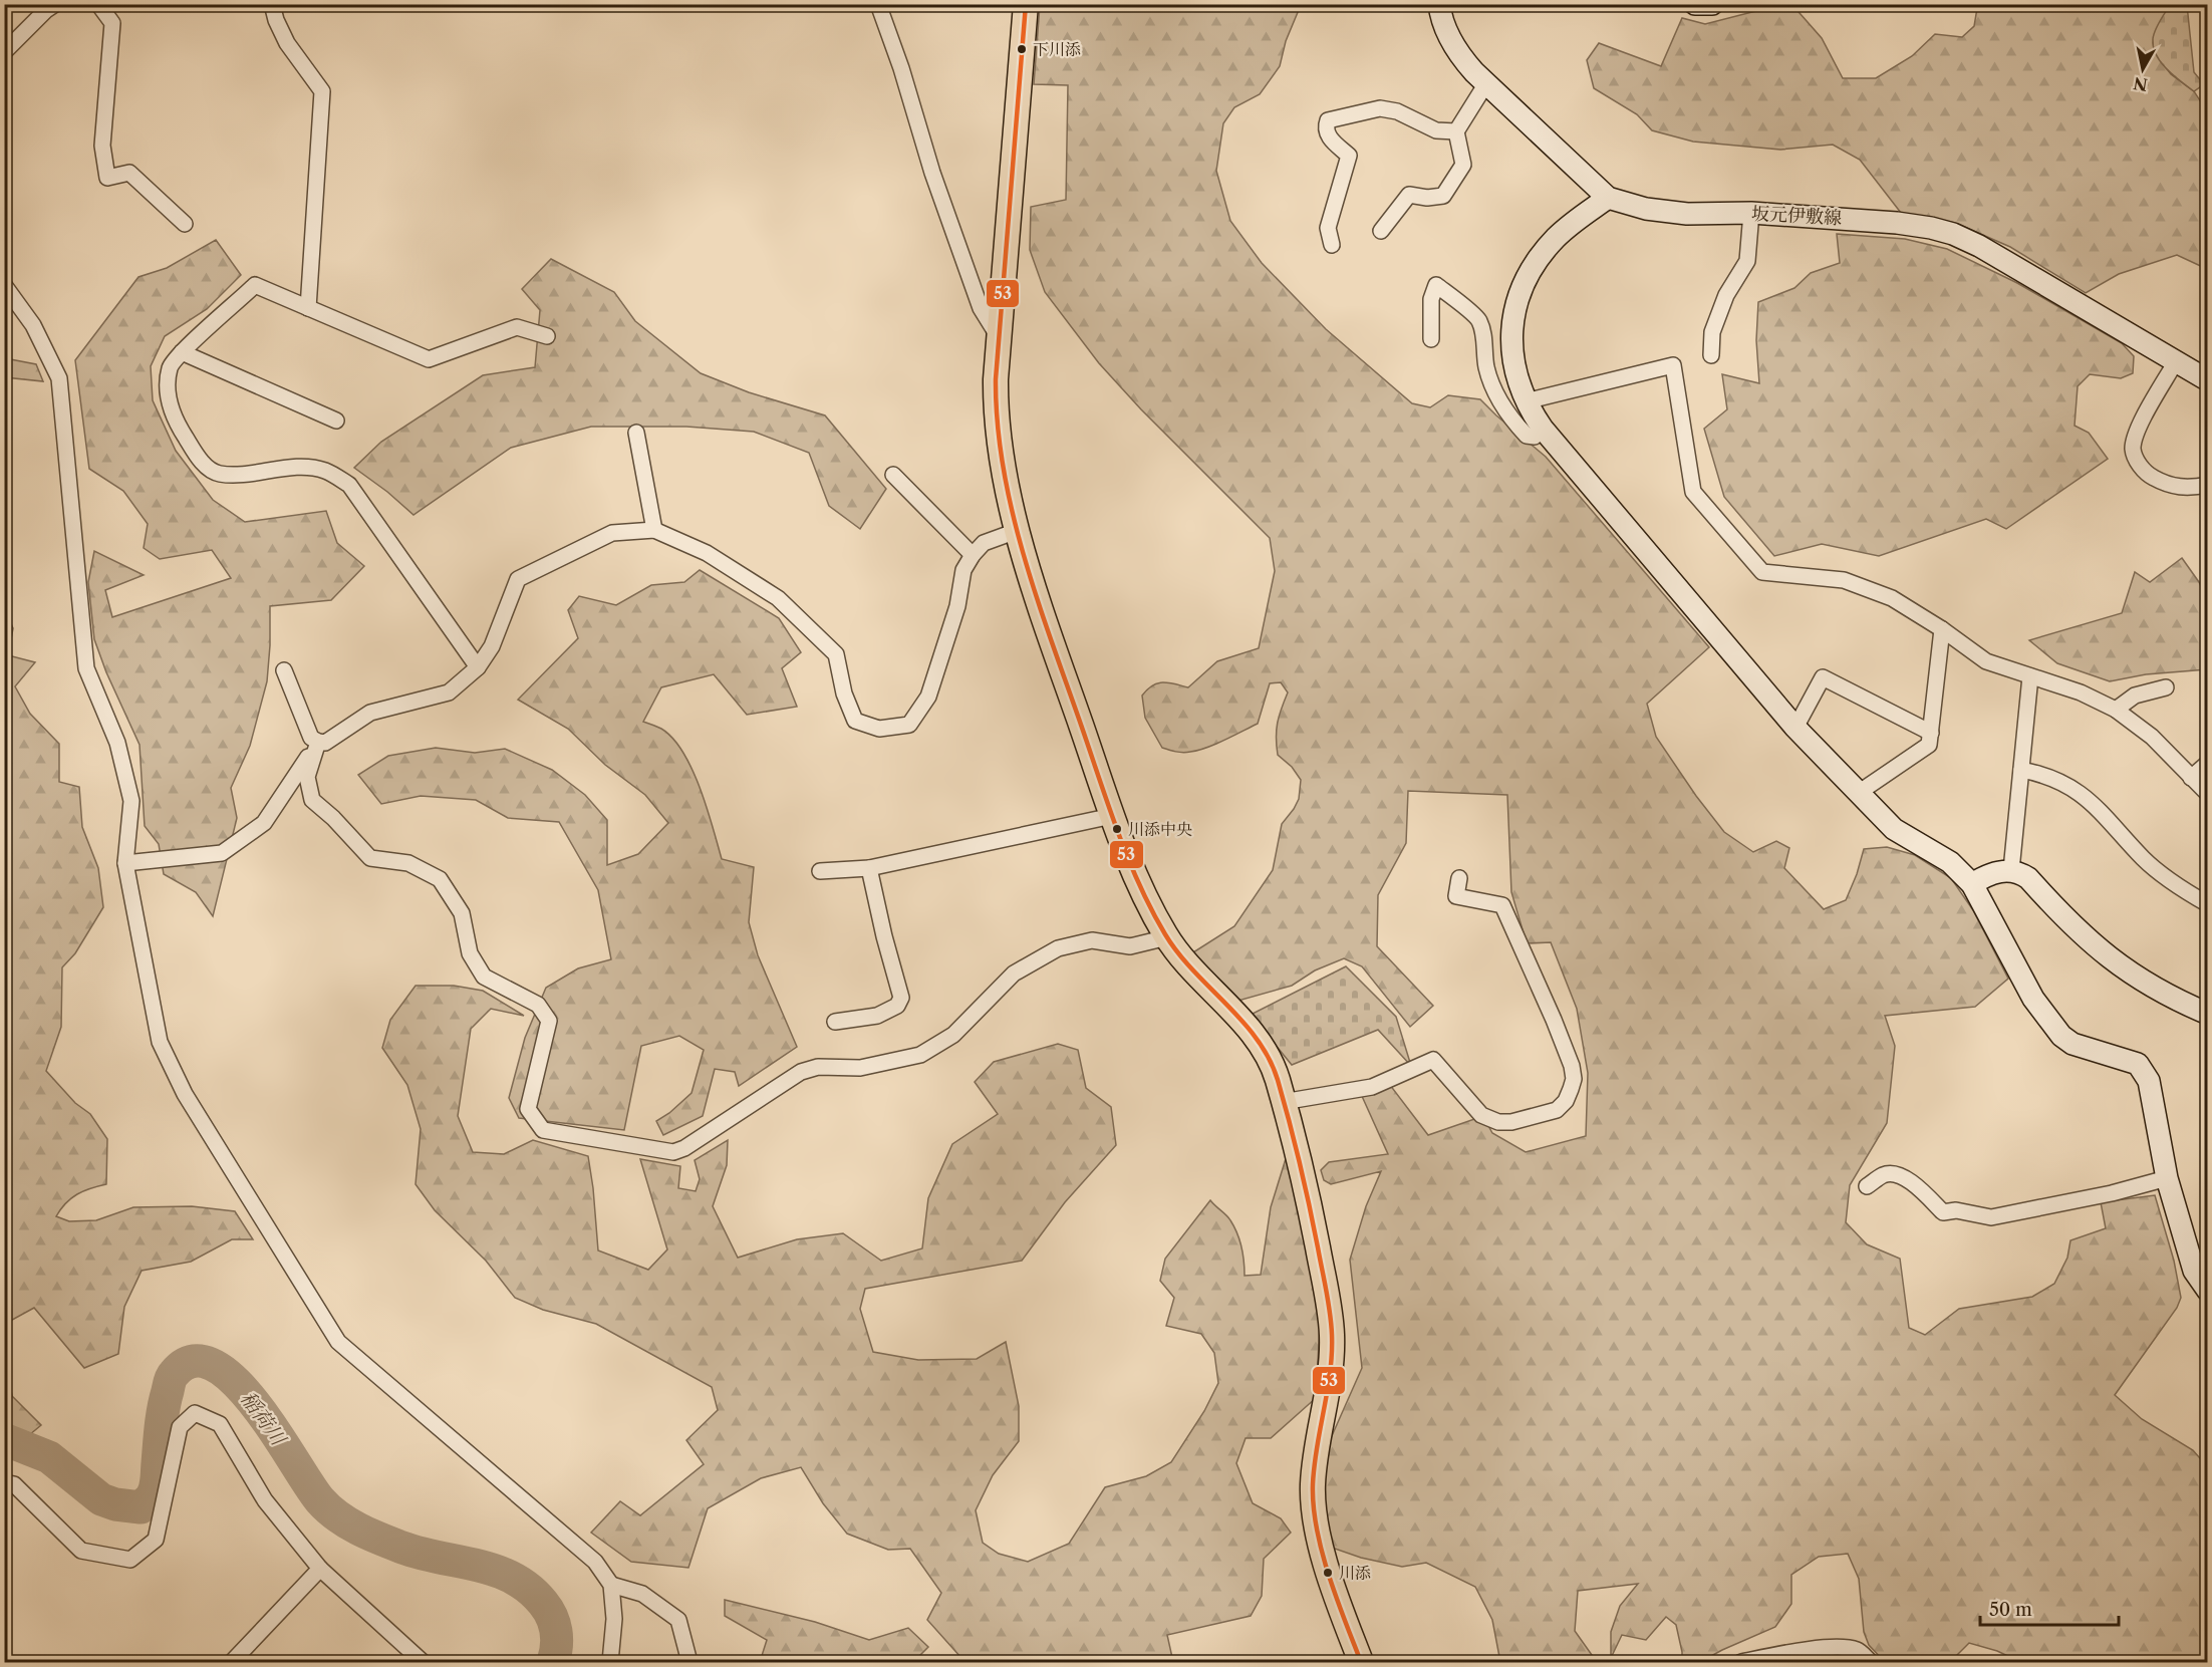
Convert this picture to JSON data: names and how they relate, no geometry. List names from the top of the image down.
{
  "streets": {
    "street": ["坂元伊敷線"]
  },
  "water": ["稲荷川"],
  "places": ["下川添", "川添中央", "川添"],
  "lines": ["transit line 53"],
  "scale_bar": "50 m",
  "north": "bottom"
}
